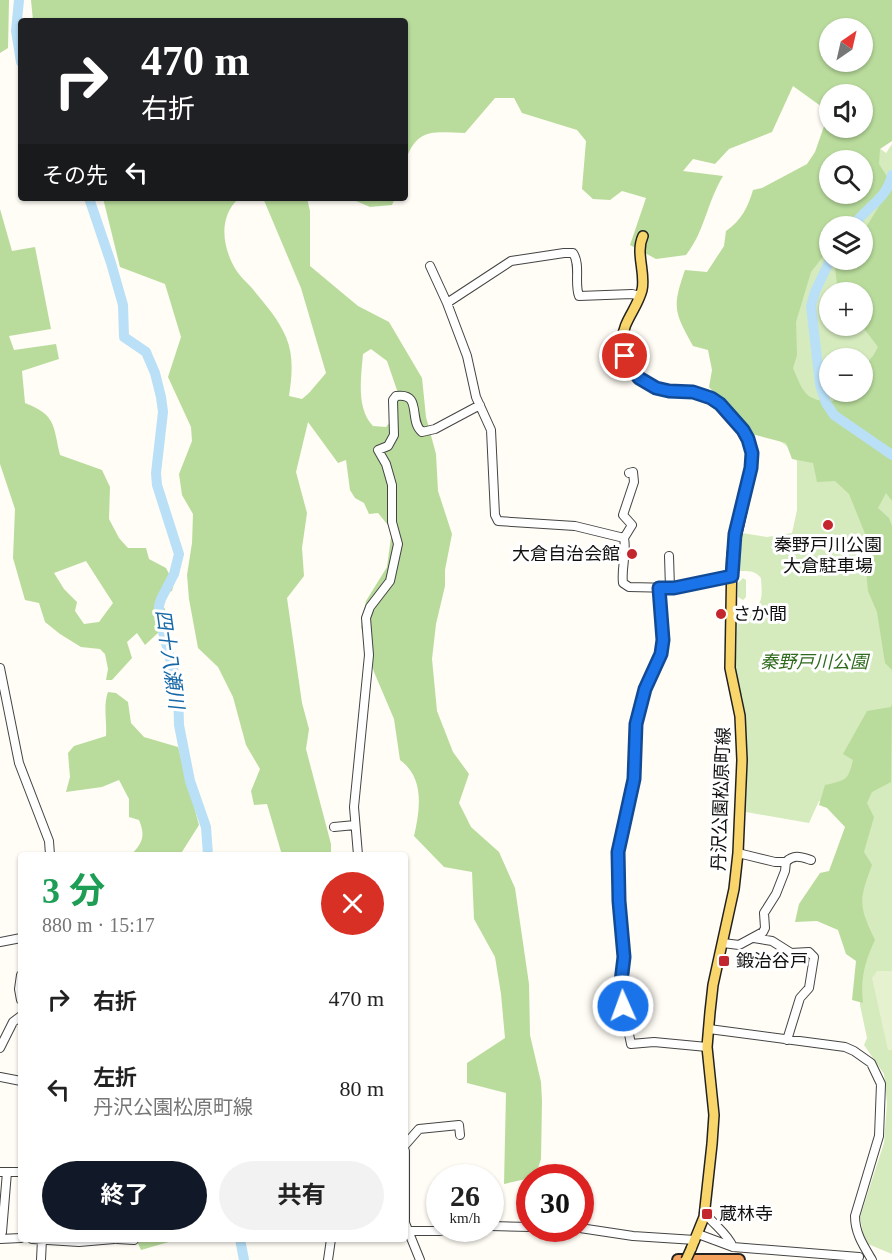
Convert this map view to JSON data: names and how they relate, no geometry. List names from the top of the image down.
{
  "streets": {
    "main road": ["丹沢公園松原町線"]
  },
  "water": ["四十八瀬川"],
  "parks": ["秦野戸川公園"],
  "places": {
    "other": ["秦野戸川公園 大倉駐車場", "大倉自治会館", "さか間"],
    "transit": ["鍛治谷戸", "蔵林寺"]
  },
  "north": "top right",
  "page": {
    "map_buttons": ["+", "−"],
    "turn": ["470 m", "右折"],
    "then": "その先",
    "heading": ["3 分", "880 m · 15:17"],
    "list": [
      {
        "name": "右折",
        "value": "470 m"
      },
      {
        "name": "左折",
        "note": "丹沢公園松原町線",
        "value": "80 m"
      }
    ],
    "buttons": ["終了", "共有"],
    "speed": "26 km/h",
    "limit": "30"
  }
}
